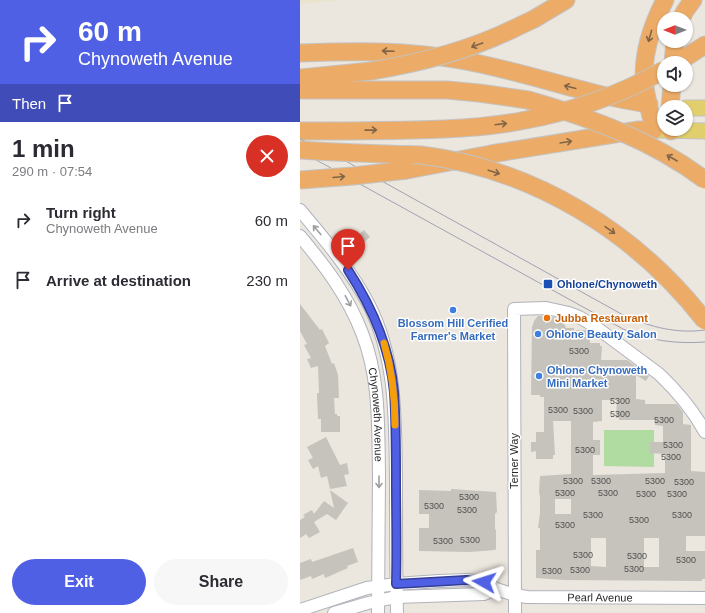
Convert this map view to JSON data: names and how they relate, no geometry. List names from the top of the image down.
{
  "streets": {
    "street": ["Chynoweth Avenue", "Terner Way", "Pearl Avenue"]
  },
  "crossings": [
    ["Chynoweth Avenue", "Pearl Avenue"],
    ["Terner Way", "Pearl Avenue"]
  ],
  "places": {
    "transit": ["Ohlone/Chynoweth"],
    "other": [
      "Blossom Hill Cerified Farmer's Market",
      "Jubba Restaurant",
      "Ohlone Beauty Salon",
      "Ohlone Chynoweth Mini Market"
    ]
  },
  "house_numbers": [
    "5300",
    "5300",
    "5300",
    "5300",
    "5300",
    "5300",
    "5300",
    "5300",
    "5300",
    "5300",
    "5300",
    "5300",
    "5300",
    "5300",
    "5300",
    "5300",
    "5300",
    "5300",
    "5300",
    "5300",
    "5300",
    "5300",
    "5300",
    "5300",
    "5300",
    "5300",
    "5300",
    "5300",
    "5300",
    "5300",
    "5300",
    "5300"
  ],
  "north": "left",
  "page": {
    "turn": ["60 m", "Chynoweth Avenue"],
    "then": "Then",
    "heading": ["1 min", "290 m · 07:54"],
    "list": [
      {
        "name": "Turn right",
        "note": "Chynoweth Avenue",
        "value": "60 m"
      },
      {
        "name": "Arrive at destination",
        "value": "230 m"
      }
    ],
    "buttons": ["Exit", "Share"]
  }
}
